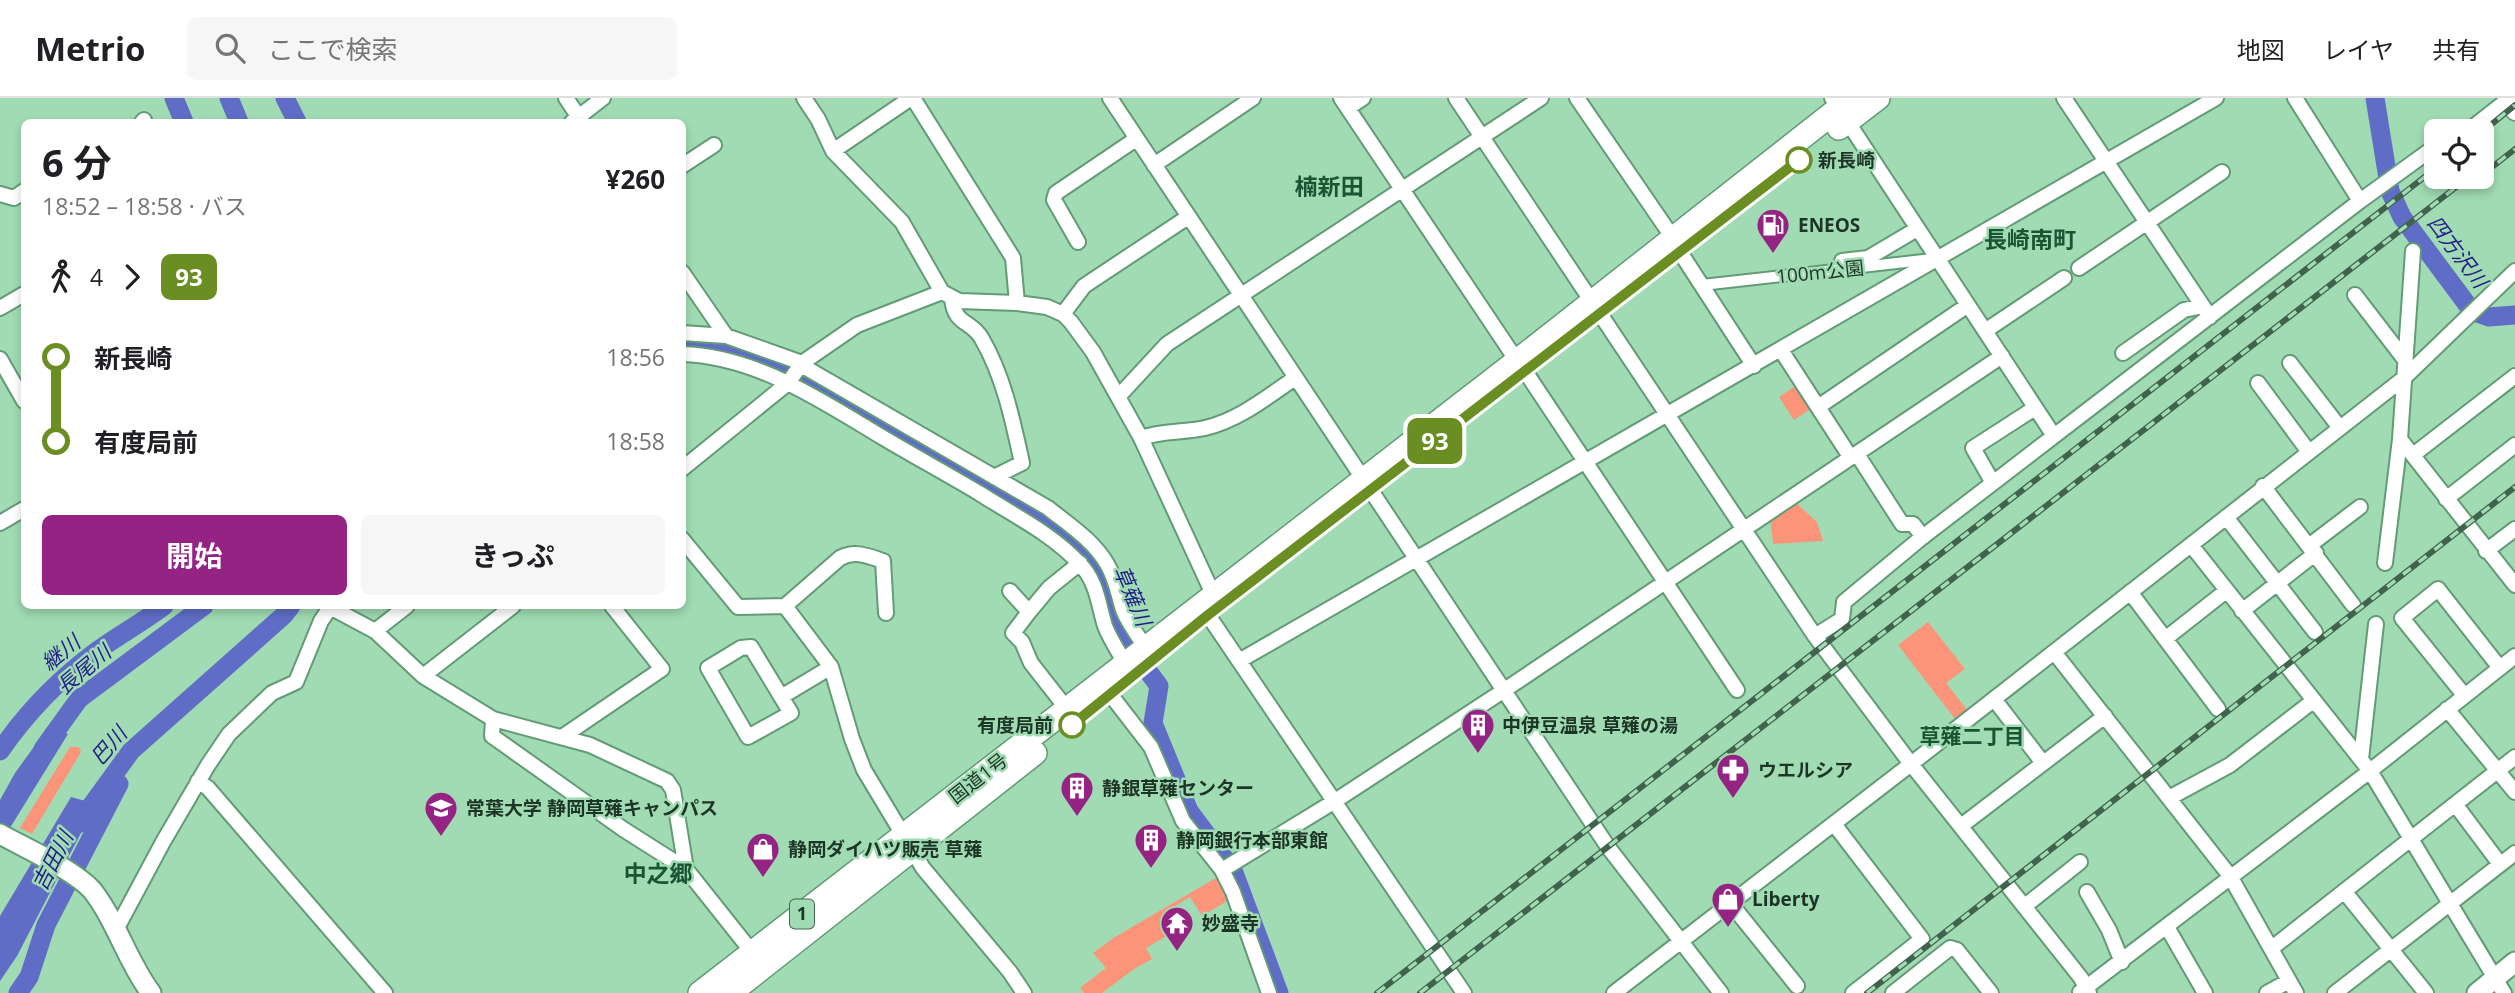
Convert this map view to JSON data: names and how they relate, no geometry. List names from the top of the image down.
{
  "streets": {
    "highway": ["国道1号", "1"],
    "street": ["100m公園"]
  },
  "districts": [
    "楠新田",
    "長崎南町",
    "草薙二丁目",
    "中之郷"
  ],
  "water": [
    "四方沢川",
    "草薙川",
    "継川",
    "長尾川",
    "巴川",
    "吉田川"
  ],
  "places": {
    "other": ["新長崎", "有度局前"],
    "fuel station": ["ENEOS"],
    "building": ["中伊豆温泉 草薙の湯", "静銀草薙センター", "静岡銀行本部東館"],
    "pharmacy": ["ウエルシア"],
    "school or university": ["常葉大学 静岡草薙キャンパス"],
    "shop": ["静岡ダイハツ販売 草薙", "Liberty"],
    "temple": ["妙盛寺"]
  },
  "lines": ["bus line 93"],
  "page": {
    "header": "Metrio",
    "search": "ここで検索",
    "nav": ["地図", "レイヤ", "共有"],
    "on_map": "93",
    "heading": ["6 分", "18:52 – 18:58 · バス", "¥260"],
    "legs": ["4", "93"],
    "list": [
      {
        "name": "新長崎",
        "value": "18:56"
      },
      {
        "name": "有度局前",
        "value": "18:58"
      }
    ],
    "buttons": ["開始", "きっぷ"]
  }
}
